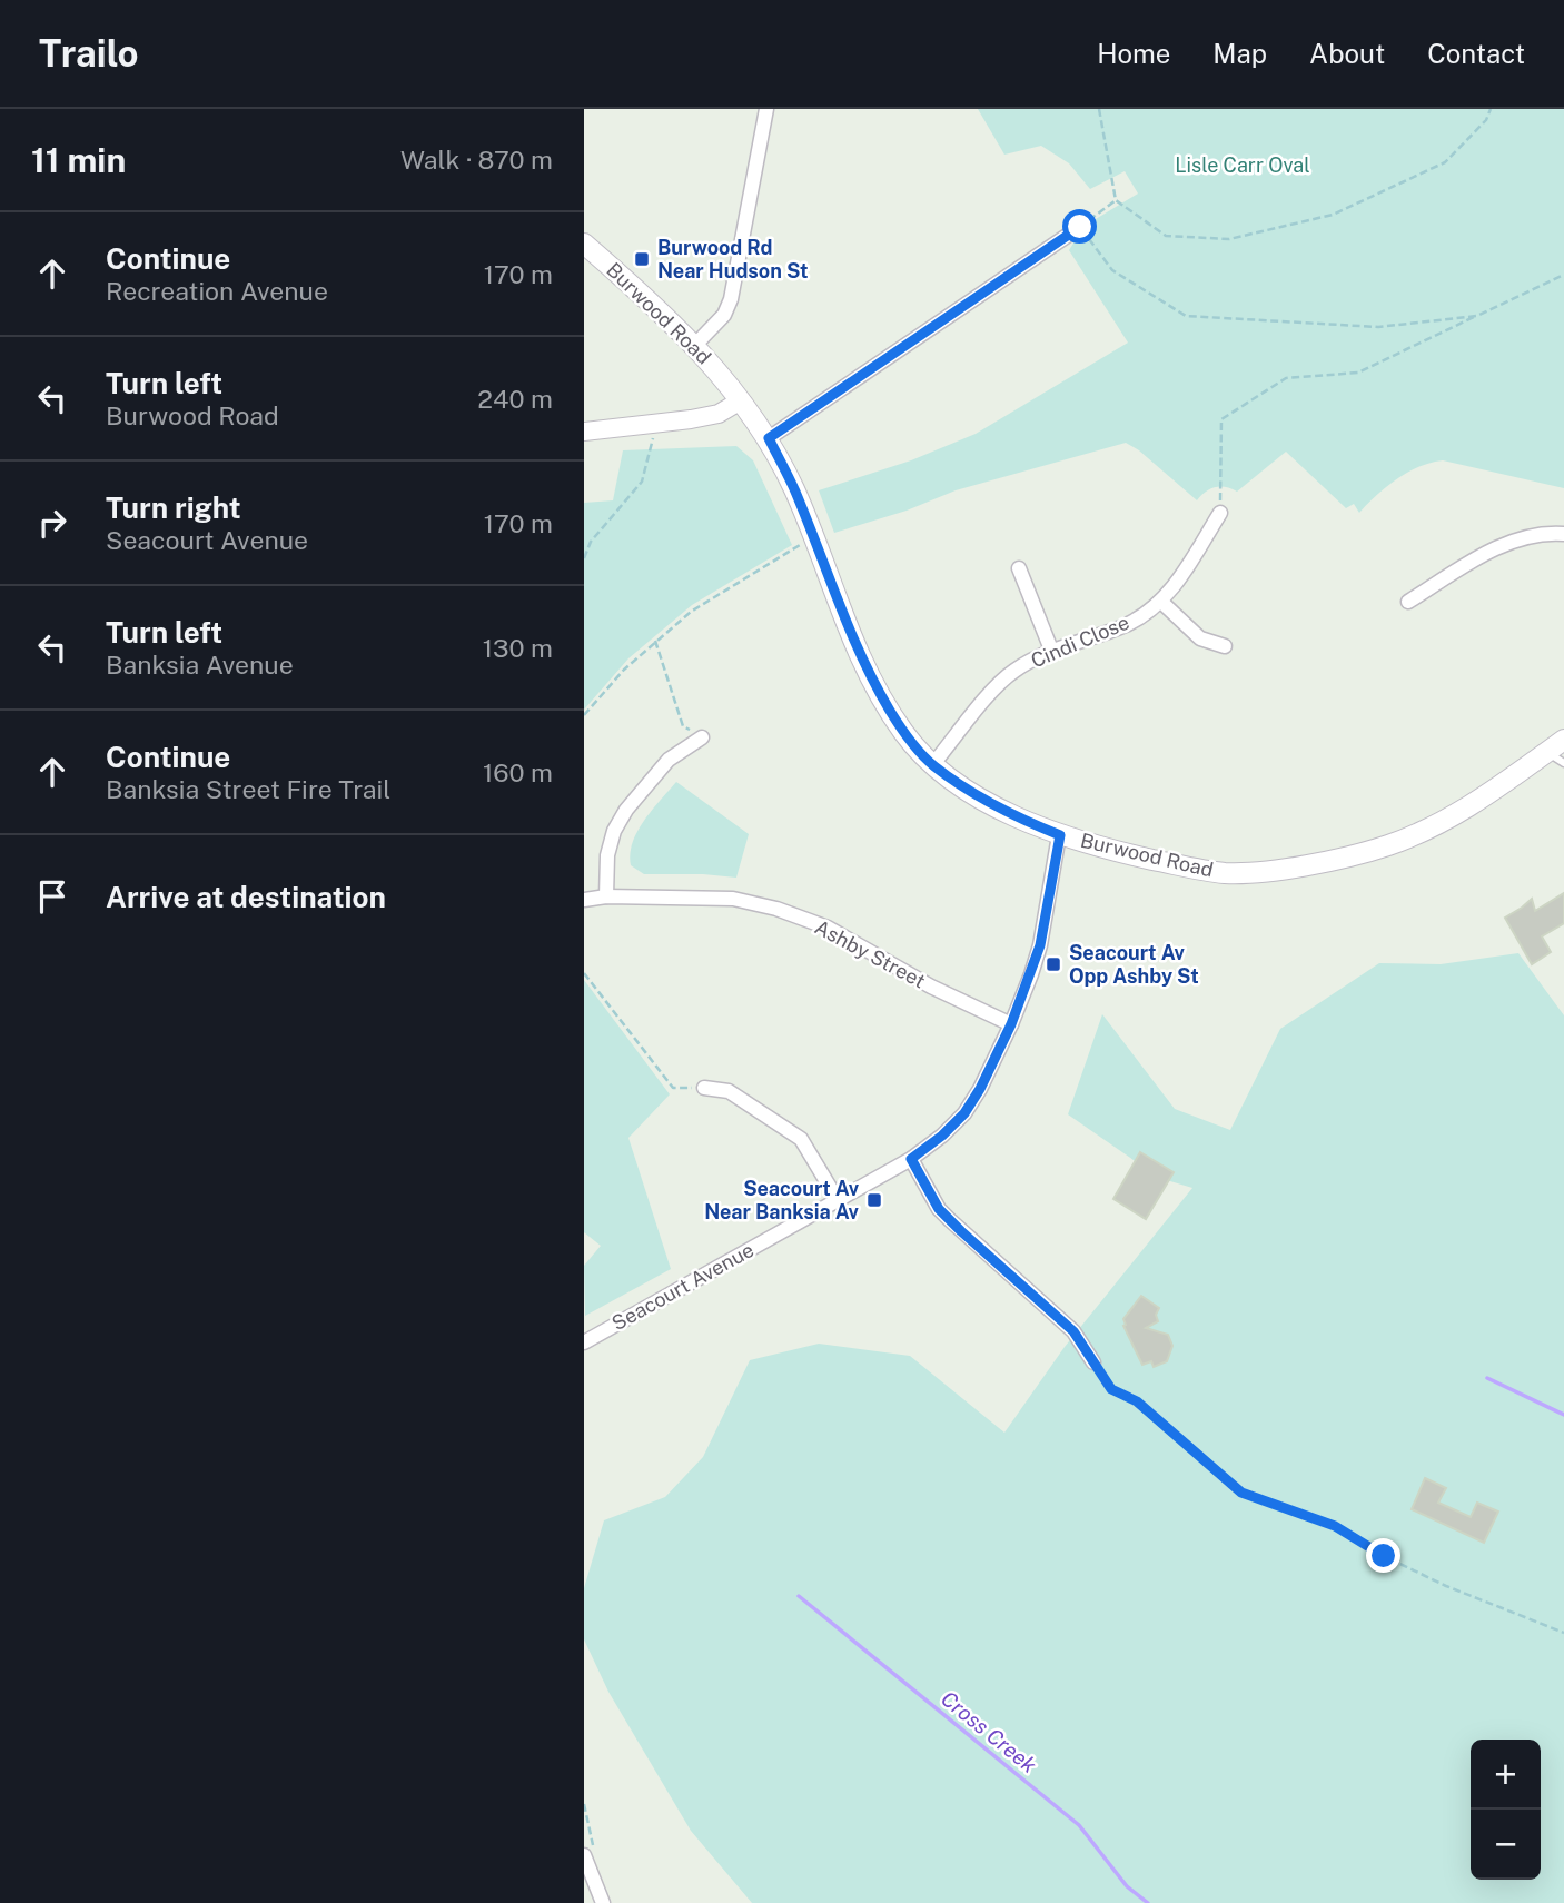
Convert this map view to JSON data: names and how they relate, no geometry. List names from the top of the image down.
{
  "streets": {
    "main road": ["Burwood Road"],
    "street": ["Cindi Close", "Ashby Street", "Seacourt Avenue"]
  },
  "crossings": [
    ["Burwood Road", "Cindi Close"],
    ["Burwood Road", "Seacourt Avenue"],
    ["Ashby Street", "Seacourt Avenue"]
  ],
  "water": ["Cross Creek"],
  "parks": ["Lisle Carr Oval"],
  "places": {
    "transit": ["Burwood Rd Near Hudson St", "Seacourt Av Opp Ashby St", "Seacourt Av Near Banksia Av"]
  },
  "page": {
    "header": "Trailo",
    "nav": [
      "Home",
      "Map",
      "About",
      "Contact"
    ],
    "heading": ["11 min", "Walk · 870 m"],
    "list": [
      ["Continue", "Recreation Avenue", "170 m"],
      ["Turn left", "Burwood Road", "240 m"],
      ["Turn right", "Seacourt Avenue", "170 m"],
      ["Turn left", "Banksia Avenue", "130 m"],
      ["Continue", "Banksia Street Fire Trail", "160 m"],
      "Arrive at destination"
    ],
    "map_buttons": ["+", "−"]
  }
}
